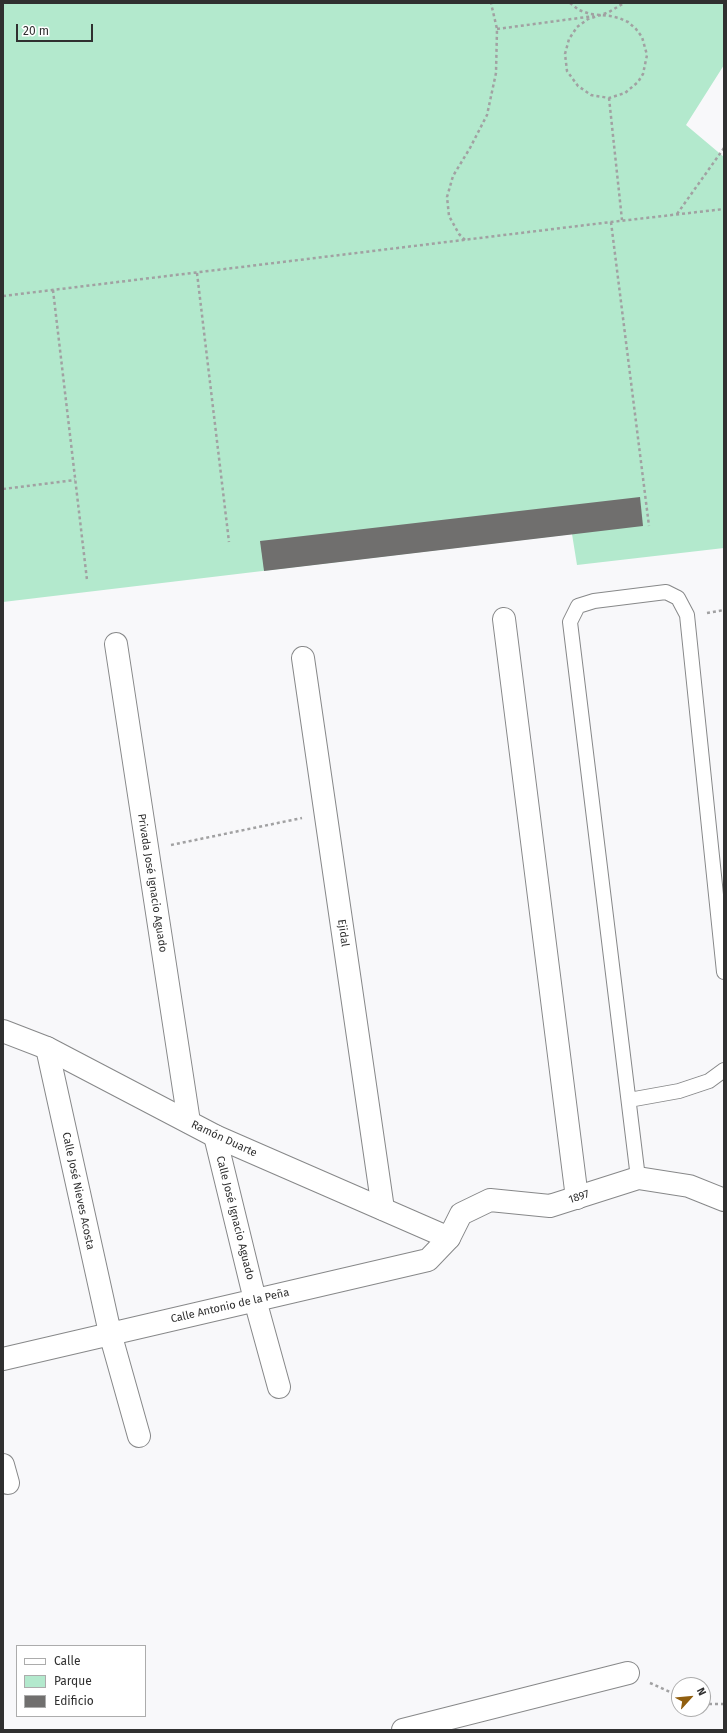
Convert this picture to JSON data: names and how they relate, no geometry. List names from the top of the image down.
{
  "streets": {
    "street": [
      "Privada José Ignacio Aguado",
      "Ejidal",
      "Ramón Duarte",
      "Calle José Nieves Acosta",
      "1897",
      "Calle José Ignacio Aguado",
      "Calle Antonio de la Peña"
    ]
  },
  "crossings": [
    ["Privada José Ignacio Aguado", "Ramón Duarte"],
    ["Ejidal", "Ramón Duarte"],
    ["Ramón Duarte", "Calle José Nieves Acosta"],
    ["Ramón Duarte", "1897"],
    ["Ramón Duarte", "Calle José Ignacio Aguado"],
    ["Ramón Duarte", "Calle Antonio de la Peña"],
    ["Calle José Nieves Acosta", "Calle Antonio de la Peña"],
    ["1897", "Calle Antonio de la Peña"],
    ["Calle José Ignacio Aguado", "Calle Antonio de la Peña"]
  ],
  "legend": ["Calle", "Parque", "Edificio"],
  "scale_bar": "20 m",
  "north": "top right"
}
